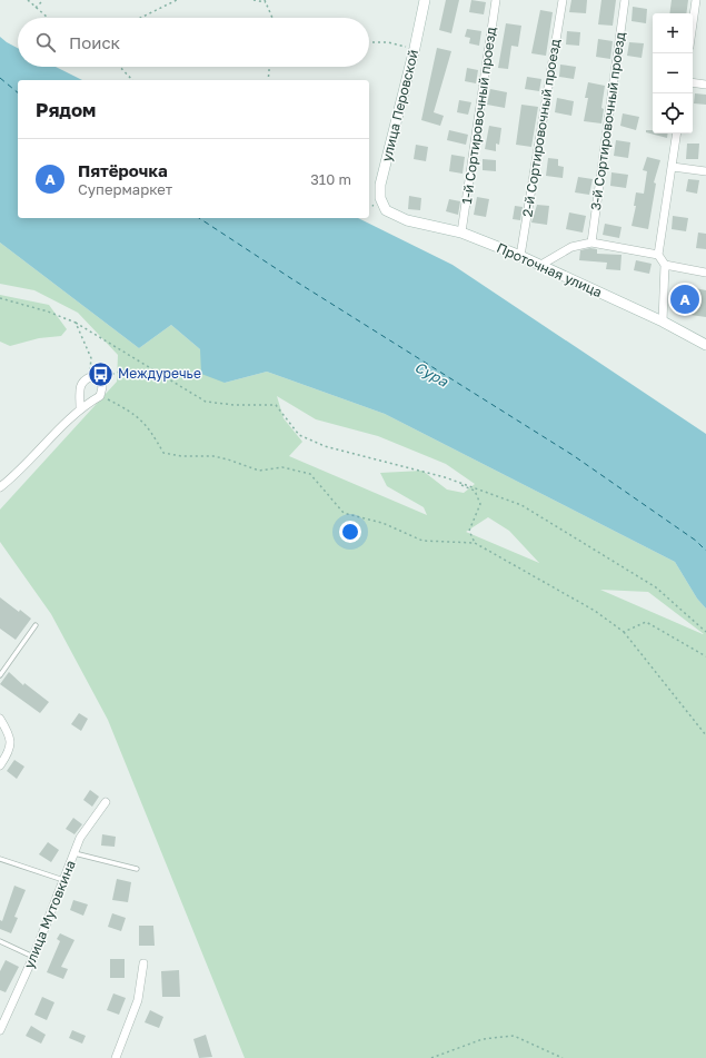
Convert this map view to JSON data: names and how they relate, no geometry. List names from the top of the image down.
{
  "streets": {
    "main road": ["улица Перовской", "Проточная улица"],
    "street": [
      "1-й Сортировочный проезд",
      "3-й Сортировочный проезд",
      "2-й Сортировочный проезд",
      "улица Мутовкина"
    ]
  },
  "crossings": [
    ["улица Перовской", "Проточная улица"],
    ["1-й Сортировочный проезд", "Проточная улица"],
    ["2-й Сортировочный проезд", "Проточная улица"]
  ],
  "water": ["Сура"],
  "places": {
    "bus stop": ["Междуречье"]
  },
  "page": {
    "map_buttons": ["+", "−"],
    "search": "Поиск",
    "heading": "Рядом",
    "list": [
      {
        "mark": "A",
        "name": "Пятёрочка",
        "note": "Супермаркет",
        "value": "310 m"
      }
    ],
    "pins": "A"
  }
}
